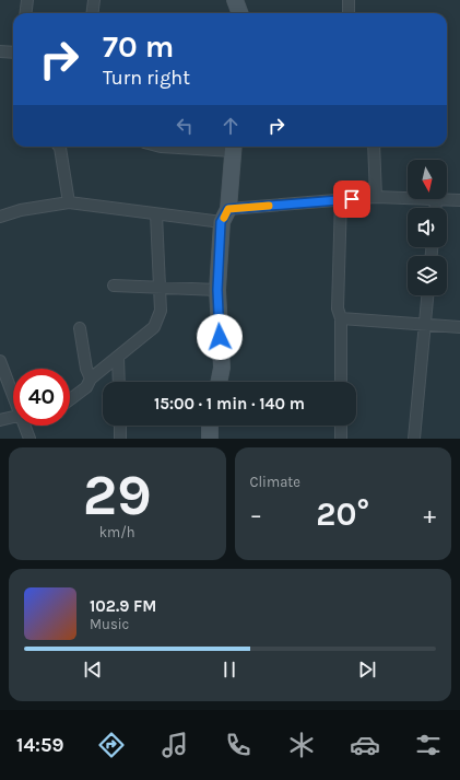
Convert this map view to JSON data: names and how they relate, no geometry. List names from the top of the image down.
{
  "north": "bottom",
  "page": {
    "turn": ["70 m", "Turn right"],
    "limit": "40",
    "trip": "15:00 · 1 min · 140 m",
    "tile": [
      ["29", "km/h"],
      "Climate"
    ],
    "heat": ["−", "20°", "+"],
    "song": ["102.9 FM", "Music"],
    "tabs": "14:59"
  }
}
